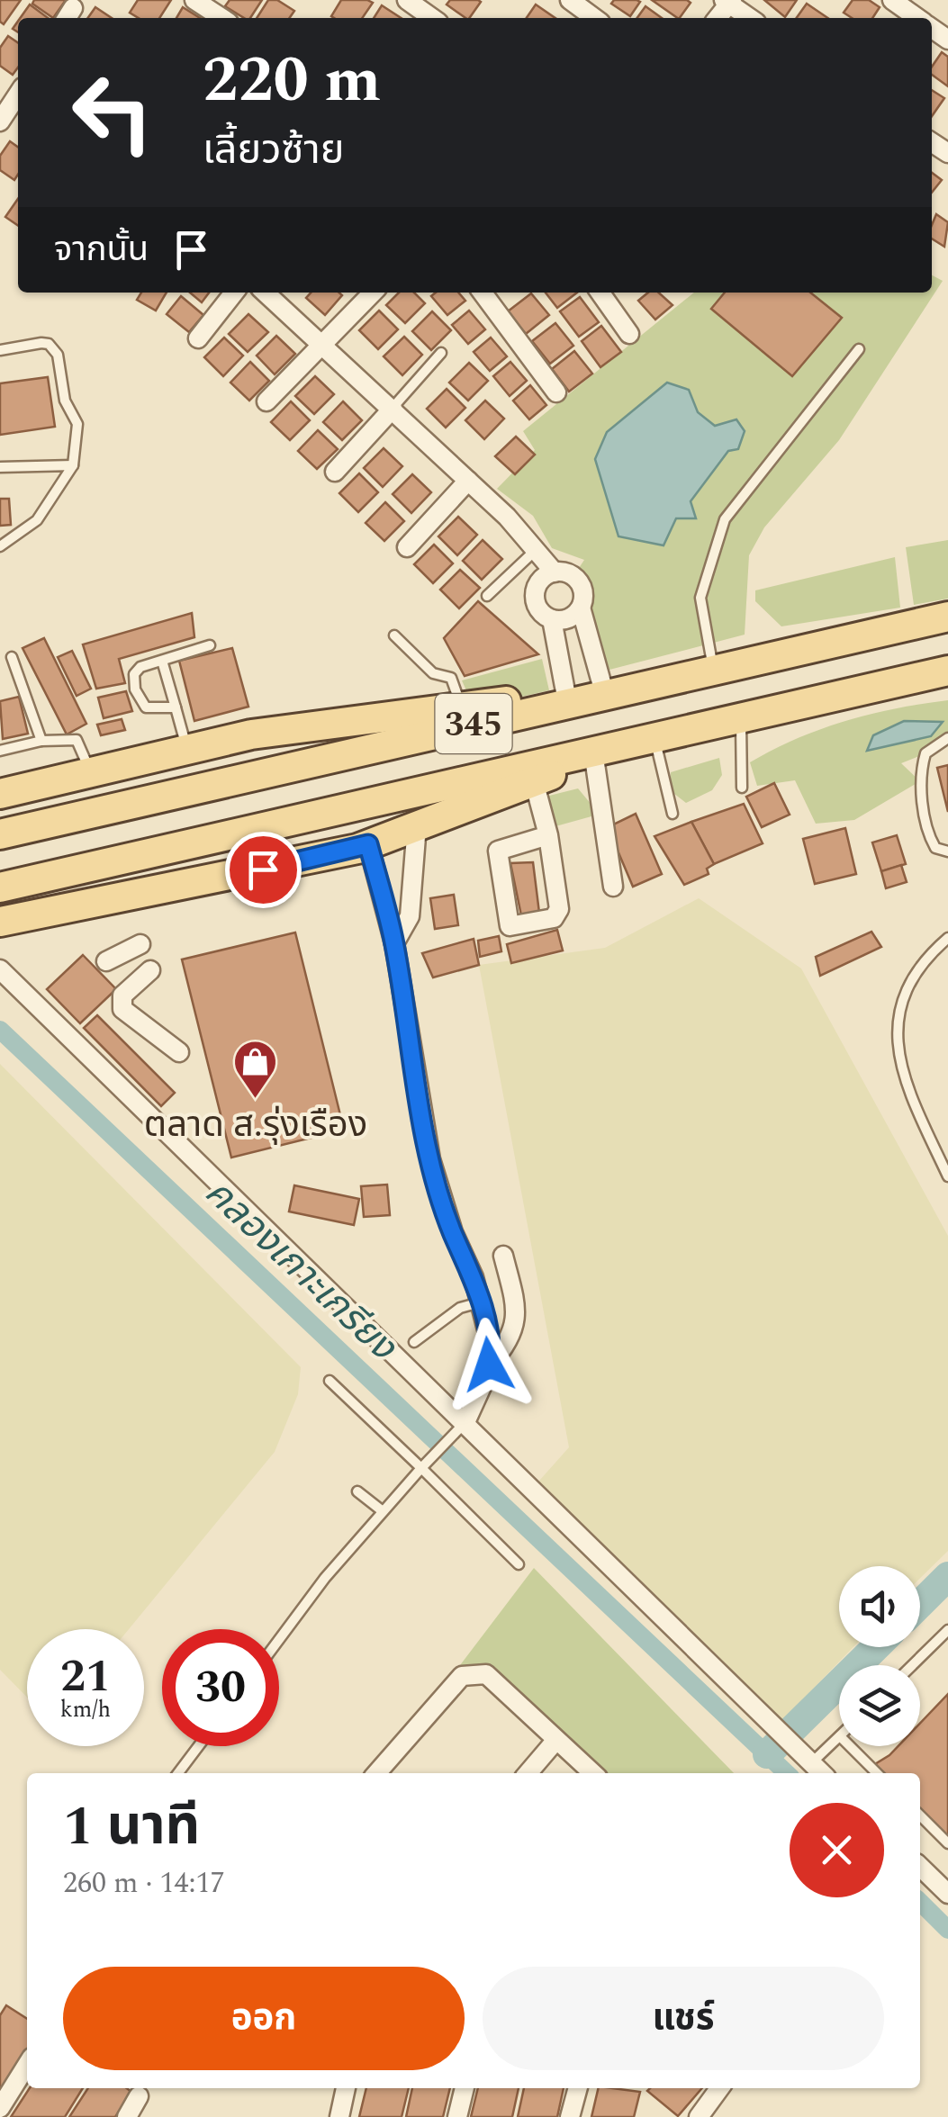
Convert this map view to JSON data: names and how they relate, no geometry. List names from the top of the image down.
{
  "streets": {
    "main road": ["345"]
  },
  "water": ["คลองเกาะเกรียง"],
  "places": {
    "shop": ["ตลาด ส.รุ่งเรือง"]
  },
  "page": {
    "turn": ["220 m", "เลี้ยวซ้าย"],
    "then": "จากนั้น",
    "speed": "21 km/h",
    "limit": "30",
    "heading": ["1 นาที", "260 m · 14:17"],
    "buttons": ["ออก", "แชร์"]
  }
}
